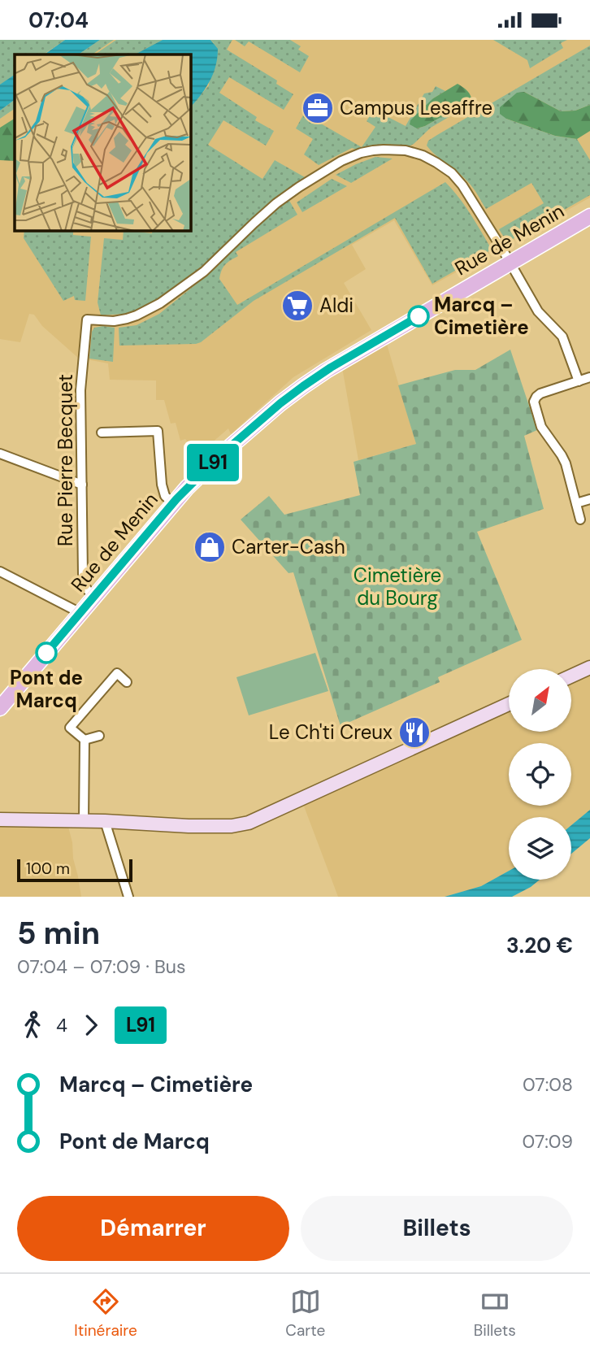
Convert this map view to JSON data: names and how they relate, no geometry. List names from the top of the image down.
{
  "streets": {
    "main road": ["Rue de Menin"],
    "street": ["Rue Pierre Becquet"]
  },
  "crossings": [
    ["Rue de Menin", "Rue Pierre Becquet"]
  ],
  "parks": ["Cimetière du Bourg"],
  "places": {
    "office": ["Campus Lesaffre"],
    "supermarket": ["Aldi"],
    "other": ["Marcq – Cimetière", "Pont de Marcq"],
    "shop": ["Carter-Cash"],
    "restaurant": ["Le Ch'ti Creux"]
  },
  "lines": ["bus line L91"],
  "scale_bar": "100 m",
  "north": "top right",
  "page": {
    "status": "07:04",
    "on_map": "L91",
    "scale": "100 m",
    "heading": ["5 min", "07:04 – 07:09 · Bus", "3.20 €"],
    "legs": ["4", "L91"],
    "list": [
      {
        "name": "Marcq – Cimetière",
        "value": "07:08"
      },
      {
        "name": "Pont de Marcq",
        "value": "07:09"
      }
    ],
    "buttons": ["Démarrer", "Billets"],
    "tabs": ["Itinéraire", "Carte", "Billets"]
  }
}
